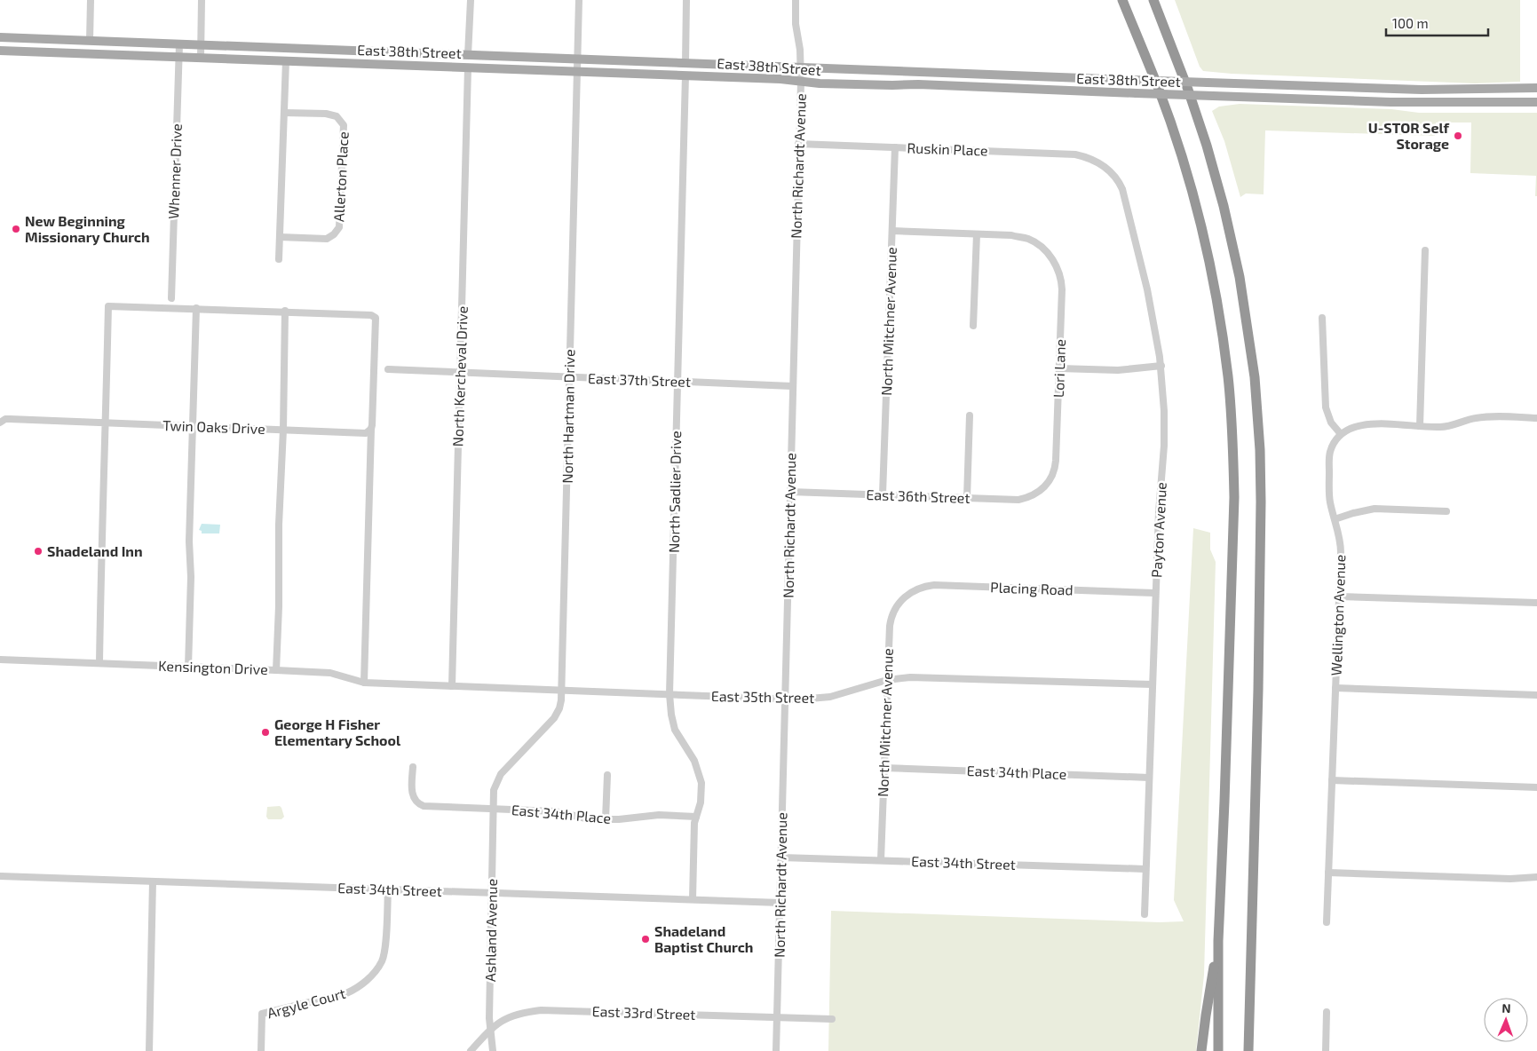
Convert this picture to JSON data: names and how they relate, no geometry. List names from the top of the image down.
{
  "streets": {
    "main road": ["East 38th Street"],
    "street": [
      "Ruskin Place",
      "North Richardt Avenue",
      "Whenner Drive",
      "Allerton Place",
      "North Mitchner Avenue",
      "Lori Lane",
      "North Kercheval Drive",
      "East 37th Street",
      "North Hartman Drive",
      "Twin Oaks Drive",
      "North Sadlier Drive",
      "East 36th Street",
      "Payton Avenue",
      "Placing Road",
      "Wellington Avenue",
      "Kensington Drive",
      "East 35th Street",
      "East 34th Place",
      "East 34th Street",
      "Ashland Avenue",
      "Argyle Court",
      "East 33rd Street"
    ]
  },
  "crossings": [
    ["East 38th Street", "North Richardt Avenue"],
    ["East 38th Street", "Whenner Drive"],
    ["East 38th Street", "North Kercheval Drive"],
    ["East 38th Street", "North Hartman Drive"],
    ["East 38th Street", "North Sadlier Drive"],
    ["Ruskin Place", "North Richardt Avenue"],
    ["Ruskin Place", "North Mitchner Avenue"],
    ["Ruskin Place", "Payton Avenue"],
    ["North Richardt Avenue", "East 37th Street"],
    ["North Richardt Avenue", "East 36th Street"],
    ["North Richardt Avenue", "East 35th Street"],
    ["North Richardt Avenue", "East 34th Street"],
    ["North Richardt Avenue", "East 33rd Street"],
    ["North Mitchner Avenue", "East 36th Street"],
    ["North Mitchner Avenue", "Placing Road"],
    ["North Mitchner Avenue", "East 35th Street"],
    ["North Mitchner Avenue", "East 34th Place"],
    ["North Mitchner Avenue", "East 34th Street"],
    ["Lori Lane", "East 36th Street"],
    ["North Kercheval Drive", "East 37th Street"],
    ["North Kercheval Drive", "East 35th Street"],
    ["East 37th Street", "North Hartman Drive"],
    ["East 37th Street", "North Sadlier Drive"],
    ["North Hartman Drive", "East 35th Street"],
    ["North Hartman Drive", "East 34th Place"],
    ["North Hartman Drive", "Ashland Avenue"],
    ["North Sadlier Drive", "East 35th Street"],
    ["North Sadlier Drive", "East 34th Place"],
    ["North Sadlier Drive", "East 34th Street"],
    ["Payton Avenue", "Placing Road"],
    ["Payton Avenue", "East 35th Street"],
    ["Payton Avenue", "East 34th Place"],
    ["Payton Avenue", "East 34th Street"],
    ["Kensington Drive", "East 35th Street"],
    ["East 34th Place", "Ashland Avenue"],
    ["East 34th Street", "Ashland Avenue"],
    ["East 34th Street", "Argyle Court"],
    ["Ashland Avenue", "East 33rd Street"]
  ],
  "places": [
    "U-STOR Self Storage",
    "New Beginning Missionary Church",
    "Shadeland Inn",
    "George H Fisher Elementary School",
    "Shadeland Baptist Church"
  ],
  "scale_bar": "100 m",
  "north": "top"
}
